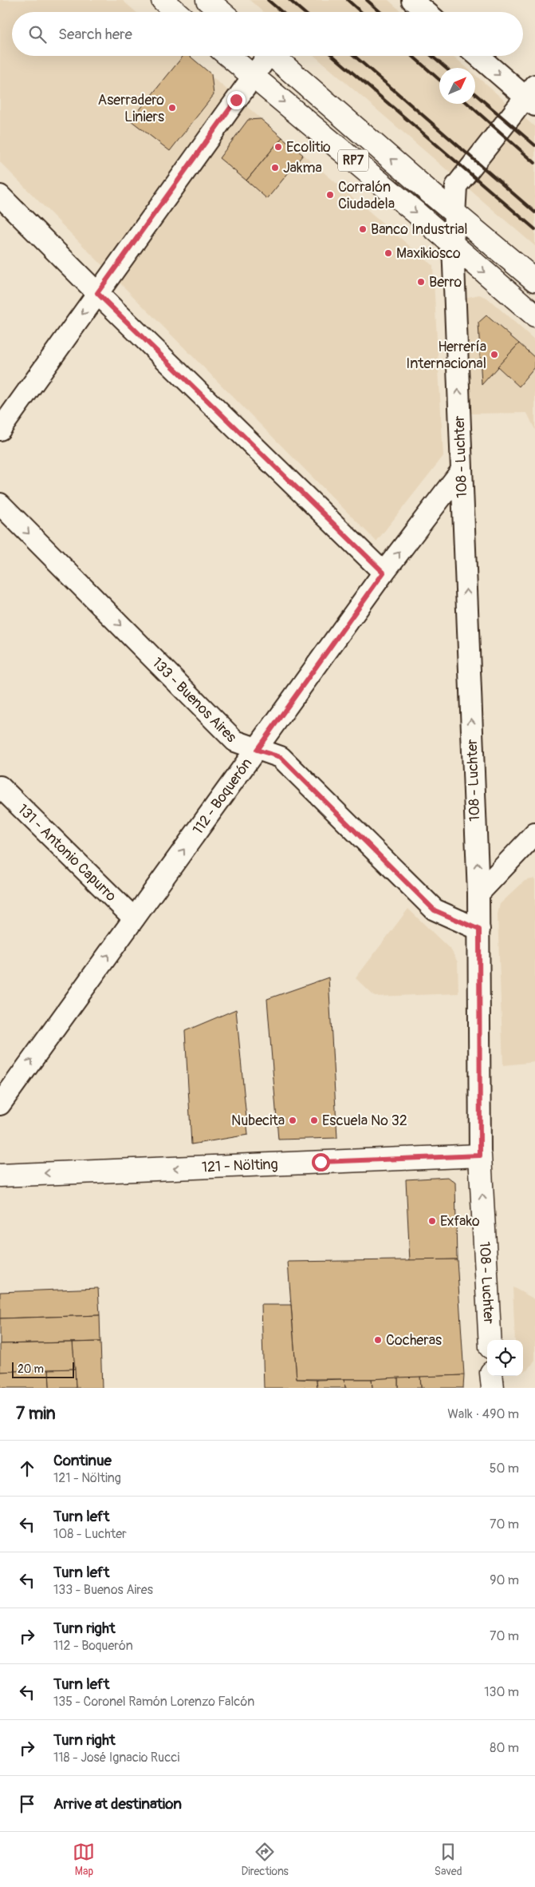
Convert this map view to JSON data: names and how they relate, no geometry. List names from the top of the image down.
{
  "streets": {
    "main road": ["RP7", "108 - Luchter", "121 - Nölting"],
    "street": ["133 - Buenos Aires", "112 - Boquerón", "131 - Antonio Capurro"]
  },
  "crossings": [
    ["RP7", "108 - Luchter"],
    ["108 - Luchter", "133 - Buenos Aires"],
    ["108 - Luchter", "112 - Boquerón"],
    ["108 - Luchter", "121 - Nölting"],
    ["133 - Buenos Aires", "112 - Boquerón"],
    ["112 - Boquerón", "131 - Antonio Capurro"]
  ],
  "one_way": [
    "108 - Luchter",
    "133 - Buenos Aires",
    "112 - Boquerón",
    "121 - Nölting"
  ],
  "places": [
    "Aserradero Liniers",
    "Ecolitio",
    "Jakma",
    "Corralón Ciudadela",
    "Banco Industrial",
    "Maxikiosco",
    "Berro",
    "Herrería Internacional",
    "Nubecita",
    "Escuela Nº 32",
    "Exfako",
    "Cocheras"
  ],
  "scale_bar": "20 m",
  "north": "top right",
  "page": {
    "search": "Search here",
    "scale": "20 m",
    "heading": ["7 min", "Walk · 490 m"],
    "list": [
      ["Continue", "121 - Nölting", "50 m"],
      ["Turn left", "108 - Luchter", "70 m"],
      ["Turn left", "133 - Buenos Aires", "90 m"],
      ["Turn right", "112 - Boquerón", "70 m"],
      ["Turn left", "135 - Coronel Ramón Lorenzo Falcón", "130 m"],
      ["Turn right", "118 - José Ignacio Rucci", "80 m"],
      "Arrive at destination"
    ],
    "nav": ["Map", "Directions", "Saved"]
  }
}
